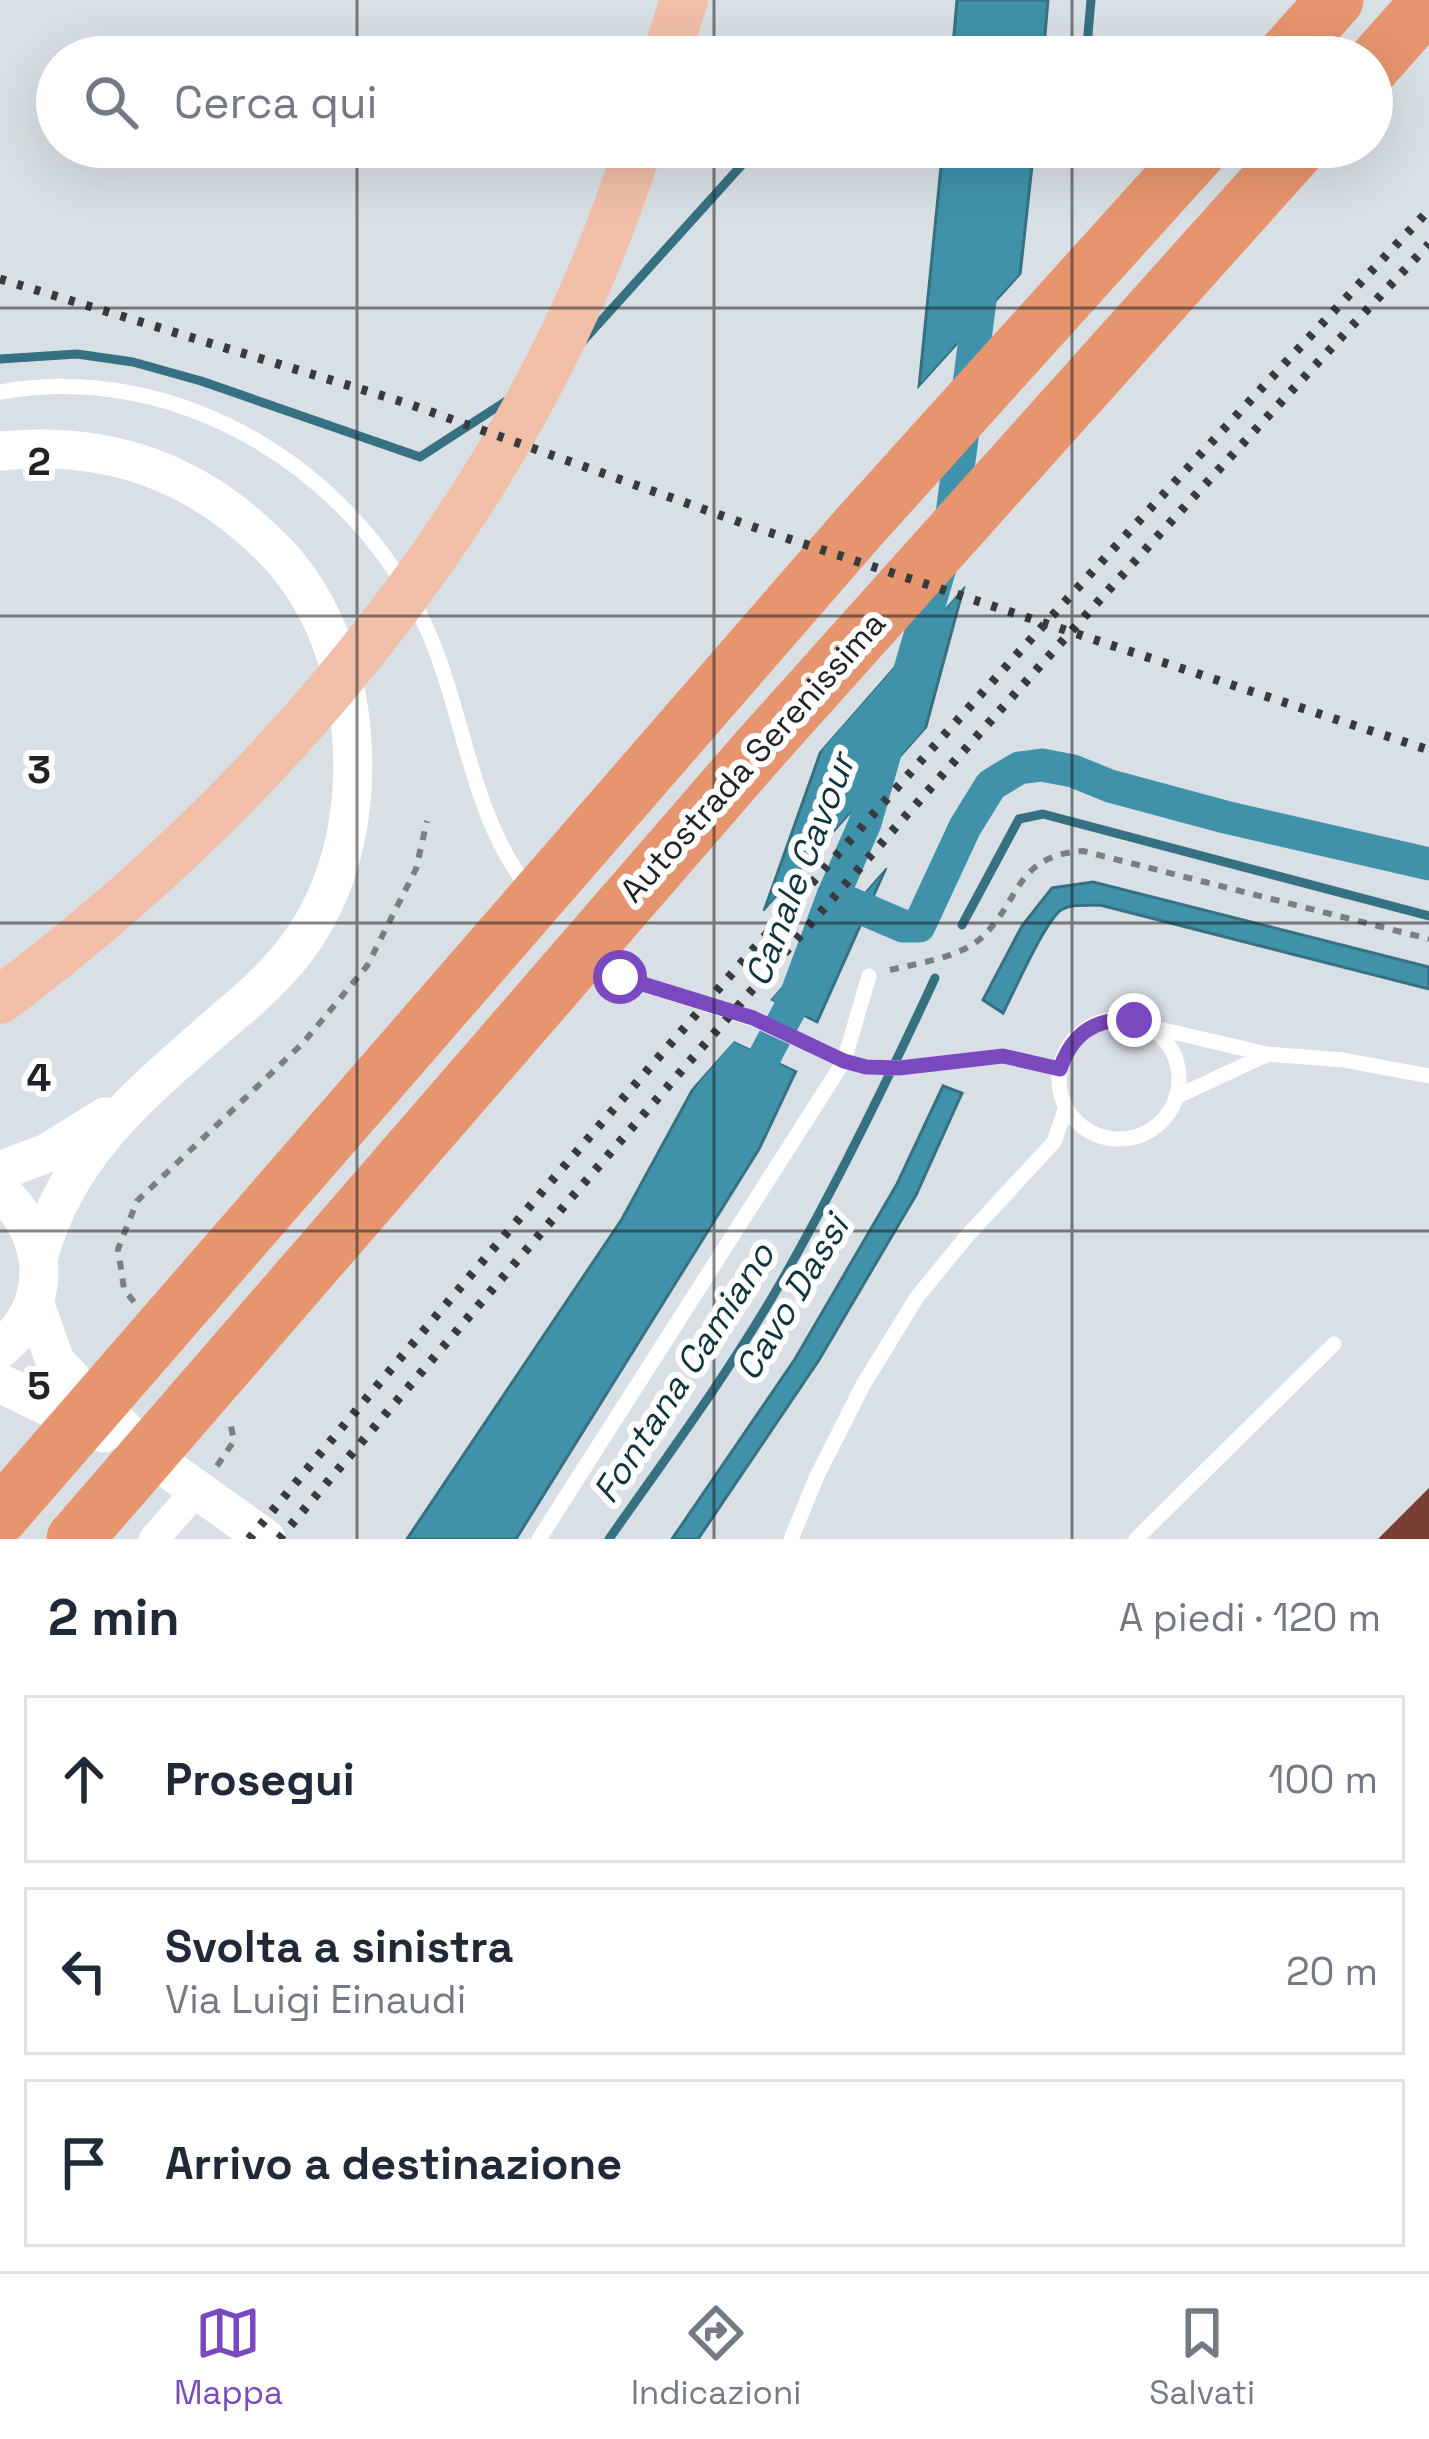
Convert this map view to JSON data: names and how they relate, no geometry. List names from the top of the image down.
{
  "streets": {
    "highway": ["Autostrada Serenissima"]
  },
  "water": ["Canale Cavour", "Cavo Dassi", "Fontana Camiano"],
  "page": {
    "search": "Cerca qui",
    "heading": ["2 min", "A piedi · 120 m"],
    "list": [
      ["Prosegui", "100 m"],
      ["Svolta a sinistra", "Via Luigi Einaudi", "20 m"],
      "Arrivo a destinazione"
    ],
    "nav": ["Mappa", "Indicazioni", "Salvati"]
  },
  "grid": {
    "rows": [
      "2",
      "3",
      "4",
      "5"
    ]
  }
}
